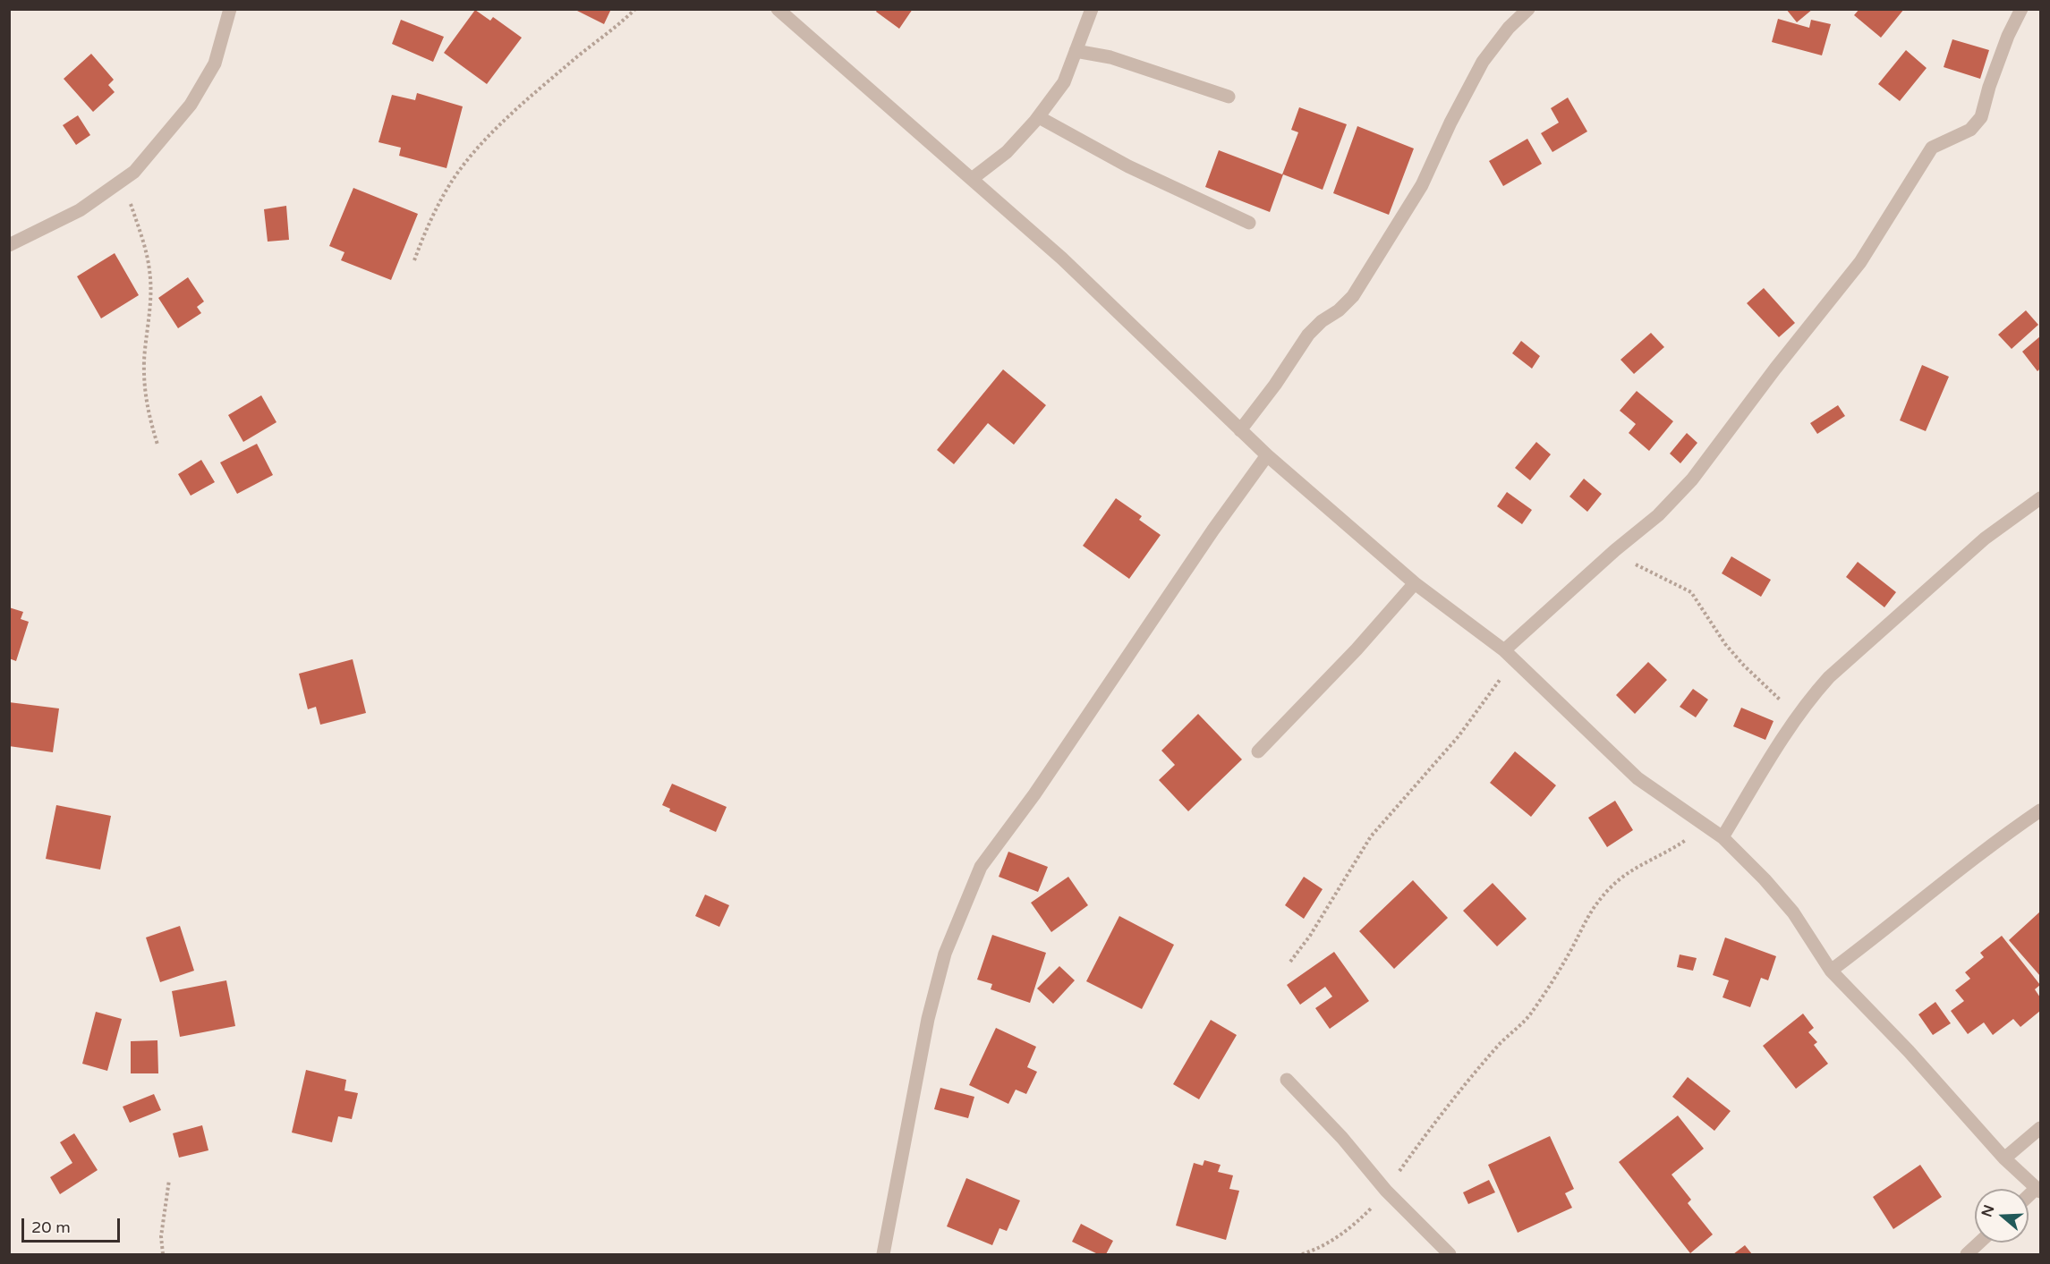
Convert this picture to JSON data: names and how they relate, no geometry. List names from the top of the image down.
{
  "scale_bar": "20 m",
  "north": "left"
}
